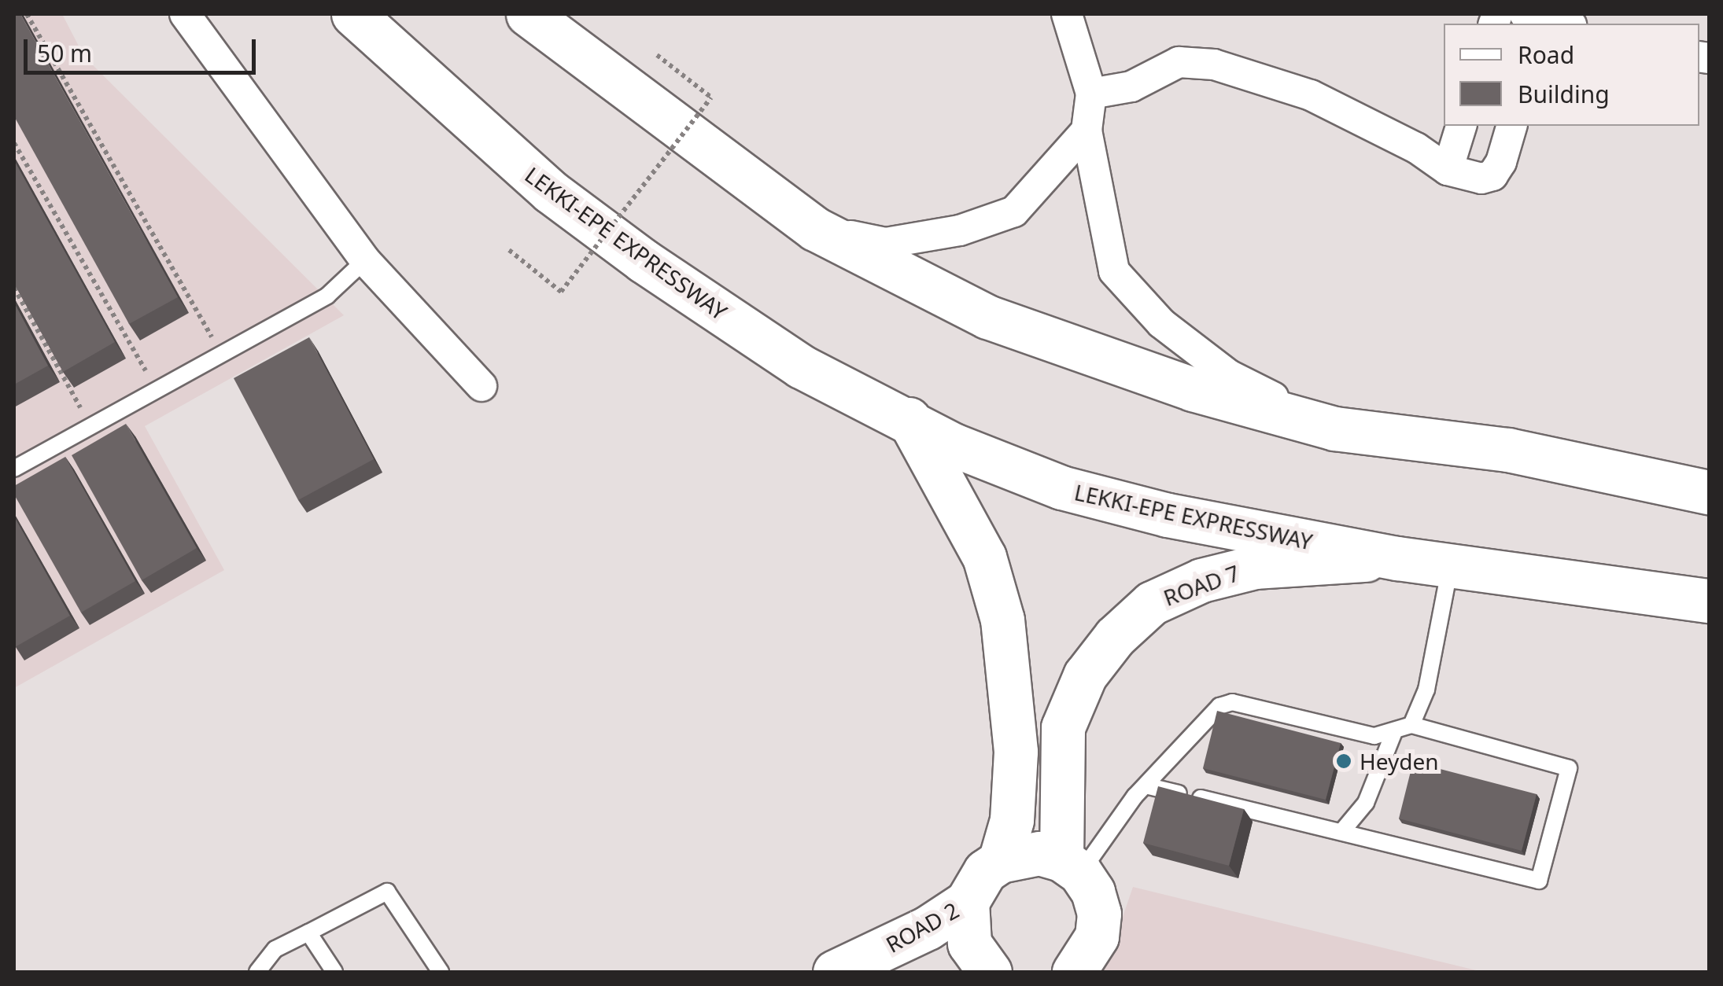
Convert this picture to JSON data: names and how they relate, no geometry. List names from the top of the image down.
{
  "streets": {
    "main road": ["LEKKI-EPE EXPRESSWAY", "ROAD 7", "ROAD 2"]
  },
  "crossings": [
    ["LEKKI-EPE EXPRESSWAY", "ROAD 7"]
  ],
  "places": ["Heyden"],
  "legend": ["Road", "Building"],
  "scale_bar": "50 m"
}
